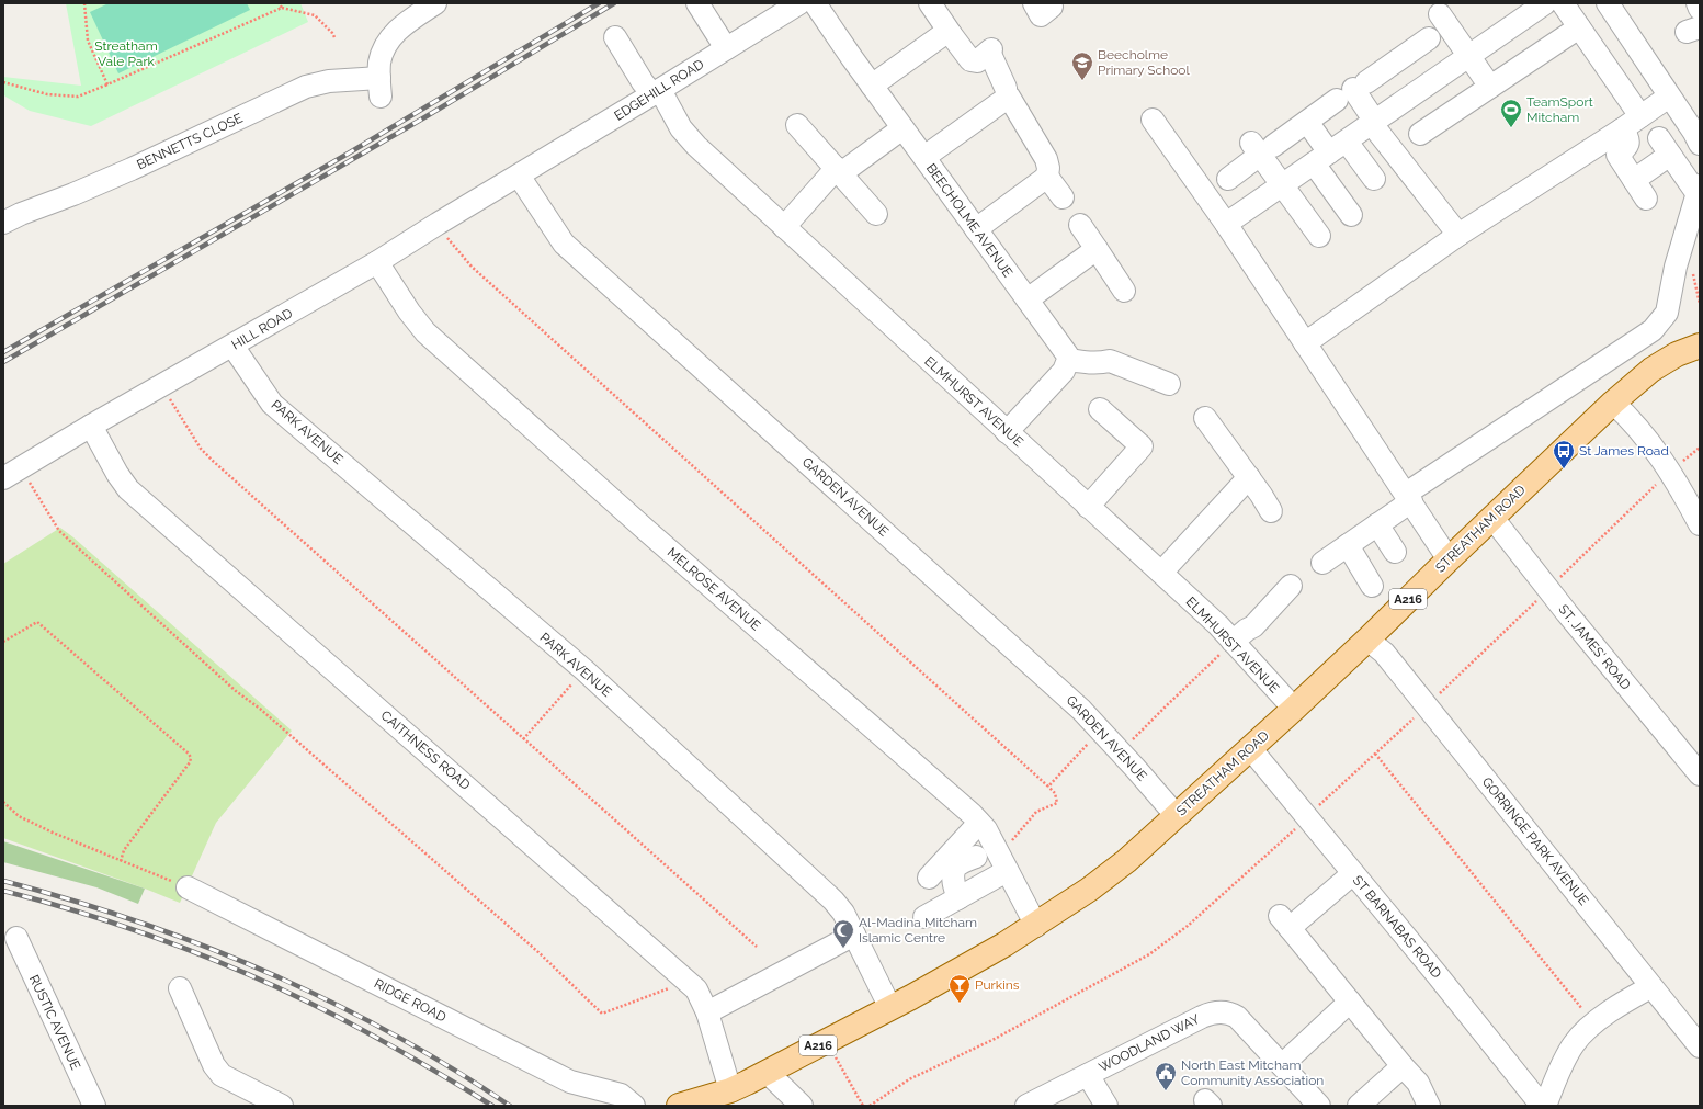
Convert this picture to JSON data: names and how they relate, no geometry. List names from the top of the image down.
{
  "streets": {
    "main road": ["STREATHAM ROAD", "A216"],
    "street": [
      "EDGEHILL ROAD",
      "BENNETTS CLOSE",
      "BEECHOLME AVENUE",
      "HILL ROAD",
      "ELMHURST AVENUE",
      "PARK AVENUE",
      "GARDEN AVENUE",
      "MELROSE AVENUE",
      "ST. JAMES' ROAD",
      "CAITHNESS ROAD",
      "GORRINGE PARK AVENUE",
      "ST BARNABAS ROAD",
      "RIDGE ROAD",
      "RUSTIC AVENUE",
      "WOODLAND WAY"
    ]
  },
  "crossings": [
    ["EDGEHILL ROAD", "HILL ROAD"],
    ["EDGEHILL ROAD", "ELMHURST AVENUE"],
    ["EDGEHILL ROAD", "GARDEN AVENUE"],
    ["HILL ROAD", "PARK AVENUE"],
    ["HILL ROAD", "GARDEN AVENUE"],
    ["HILL ROAD", "MELROSE AVENUE"],
    ["HILL ROAD", "CAITHNESS ROAD"],
    ["ELMHURST AVENUE", "STREATHAM ROAD"],
    ["PARK AVENUE", "STREATHAM ROAD"],
    ["GARDEN AVENUE", "STREATHAM ROAD"],
    ["STREATHAM ROAD", "MELROSE AVENUE"],
    ["STREATHAM ROAD", "ST. JAMES' ROAD"],
    ["STREATHAM ROAD", "CAITHNESS ROAD"],
    ["STREATHAM ROAD", "GORRINGE PARK AVENUE"],
    ["STREATHAM ROAD", "ST BARNABAS ROAD"]
  ],
  "parks": ["Streatham Vale Park"],
  "places": {
    "school or university": ["Beecholme Primary School"],
    "sports": ["TeamSport Mitcham"],
    "bus stop": ["St James Road"],
    "mosque": ["Al-Madina Mitcham Islamic Centre"],
    "bar": ["Purkins"],
    "public building": ["North East Mitcham Community Association"]
  }
}
